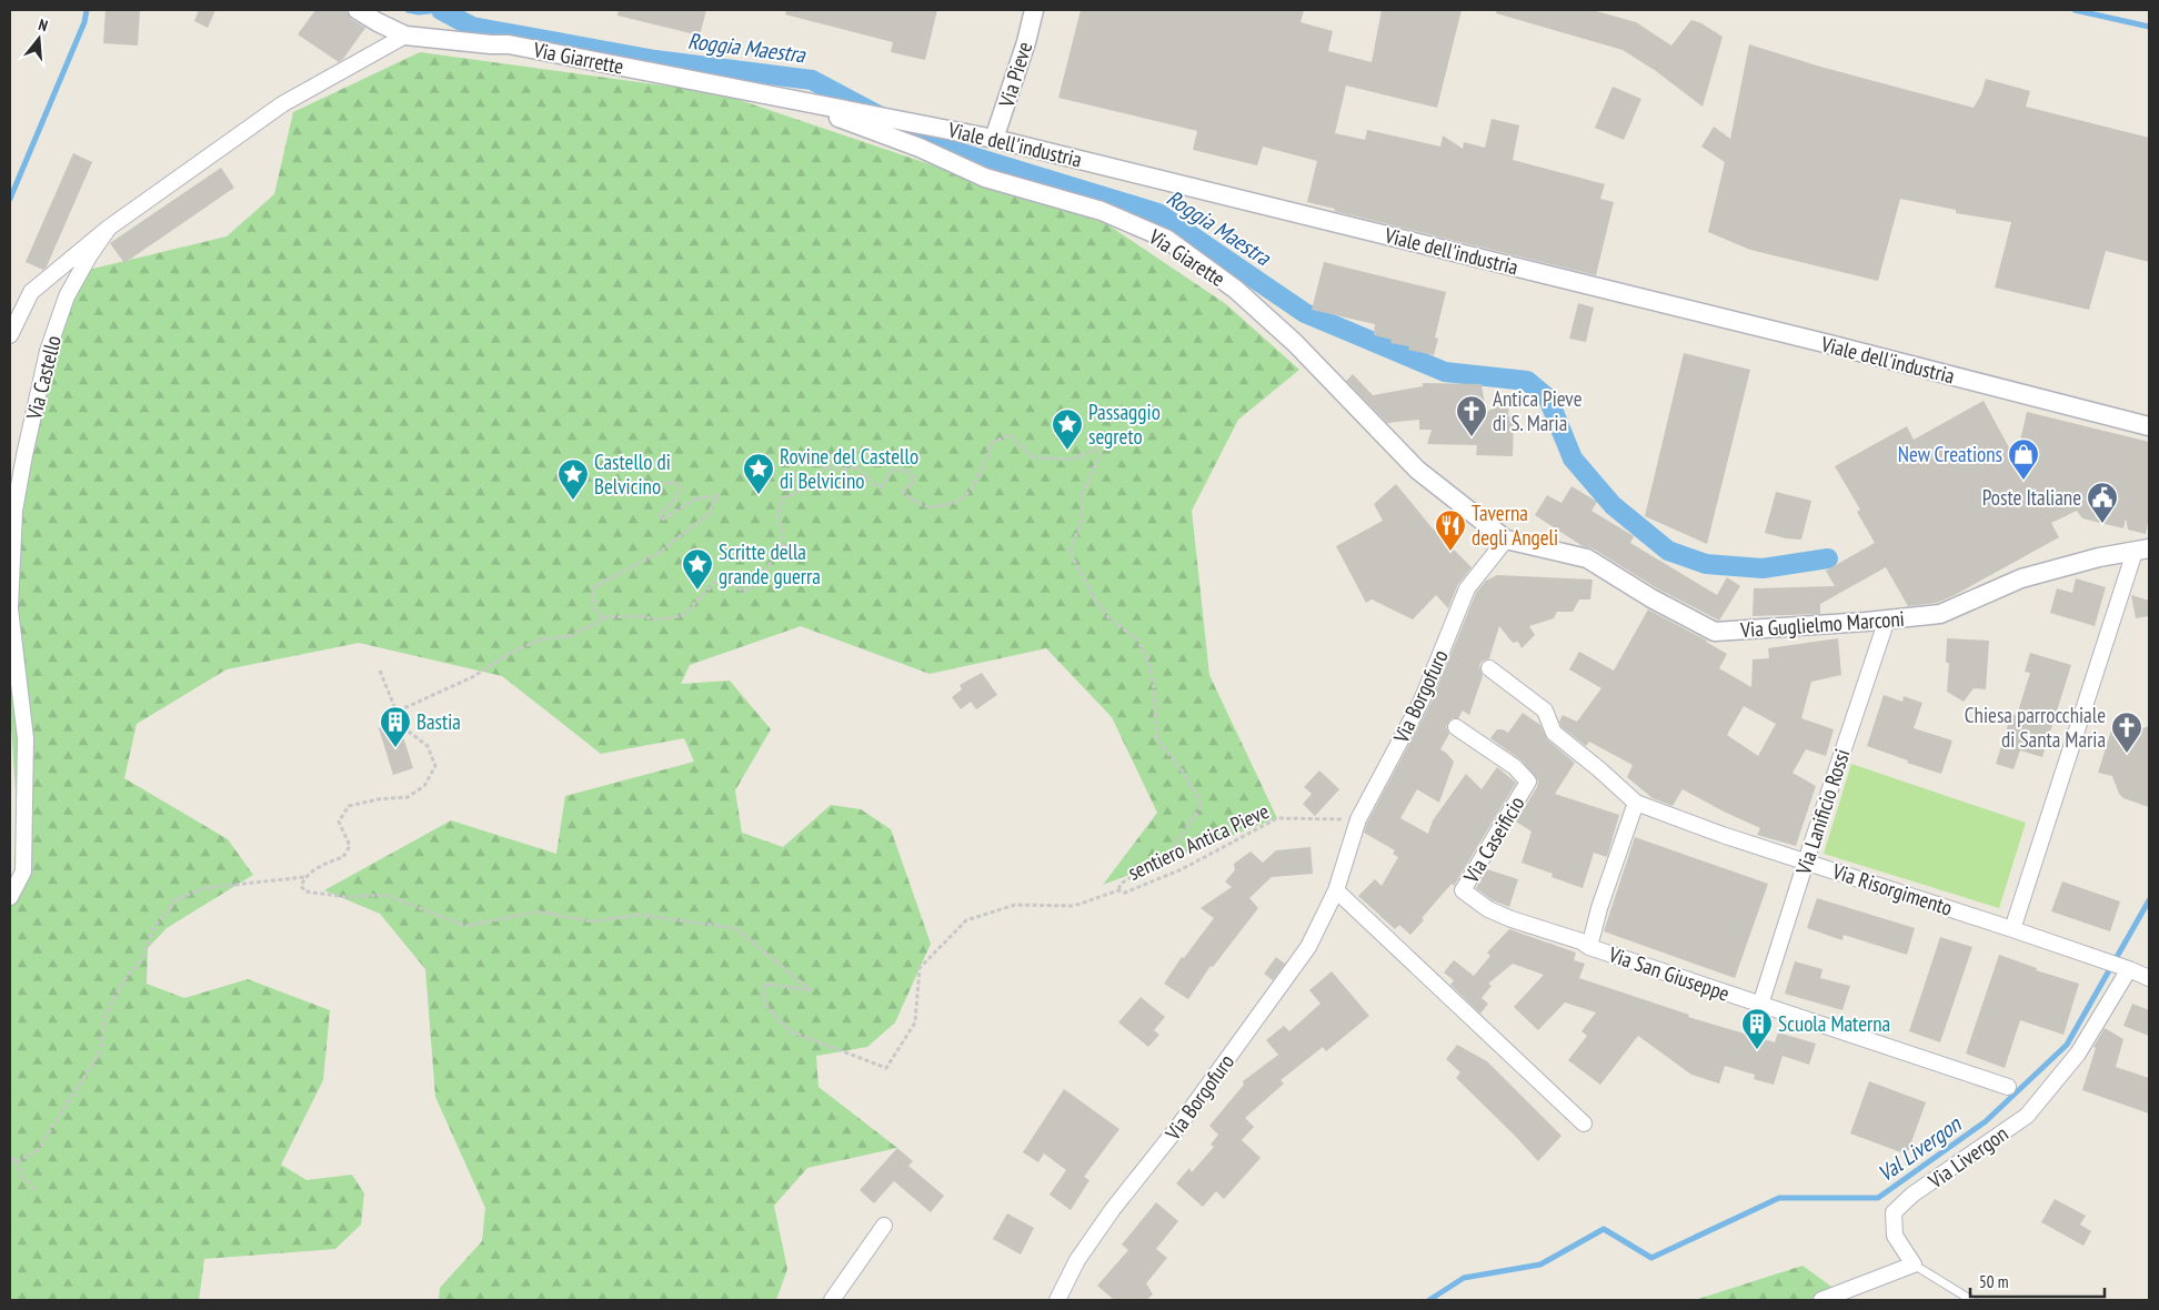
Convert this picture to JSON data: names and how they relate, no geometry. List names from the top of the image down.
{
  "streets": {
    "street": [
      "Via Giarrette",
      "Via Pieve",
      "Viale dell'industria",
      "Via Giarette",
      "Via Castello",
      "Via Guglielmo Marconi",
      "Via Borgofuro",
      "Via Lanificio Rossi",
      "Via Caseificio",
      "Via Risorgimento",
      "Via San Giuseppe",
      "Via Livergon"
    ],
    "path": ["sentiero Antica Pieve"]
  },
  "crossings": [
    ["Via Giarrette", "Viale dell'industria"],
    ["Via Giarrette", "Via Castello"],
    ["Via Pieve", "Viale dell'industria"],
    ["Viale dell'industria", "Via Giarette"],
    ["Via Giarette", "Via Guglielmo Marconi"],
    ["Via Giarette", "Via Borgofuro"],
    ["Via Guglielmo Marconi", "Via Borgofuro"],
    ["Via Guglielmo Marconi", "Via Lanificio Rossi"],
    ["Via Borgofuro", "sentiero Antica Pieve"],
    ["Via Lanificio Rossi", "Via Risorgimento"],
    ["Via Lanificio Rossi", "Via San Giuseppe"],
    ["Via Caseificio", "Via San Giuseppe"],
    ["Via Risorgimento", "Via Livergon"]
  ],
  "water": ["Roggia Maestra", "Val Livergon"],
  "places": {
    "church": ["Antica Pieve di S. Maria", "Chiesa parrocchiale di Santa Maria"],
    "place": [
      "Passaggio segreto",
      "Rovine del Castello di Belvicino",
      "Castello di Belvicino",
      "Scritte della grande guerra"
    ],
    "shop": ["New Creations"],
    "public building": ["Poste Italiane"],
    "restaurant": ["Taverna degli Angeli"],
    "building": ["Bastia", "Scuola Materna"]
  },
  "scale_bar": "50 m",
  "north": "top"
}
